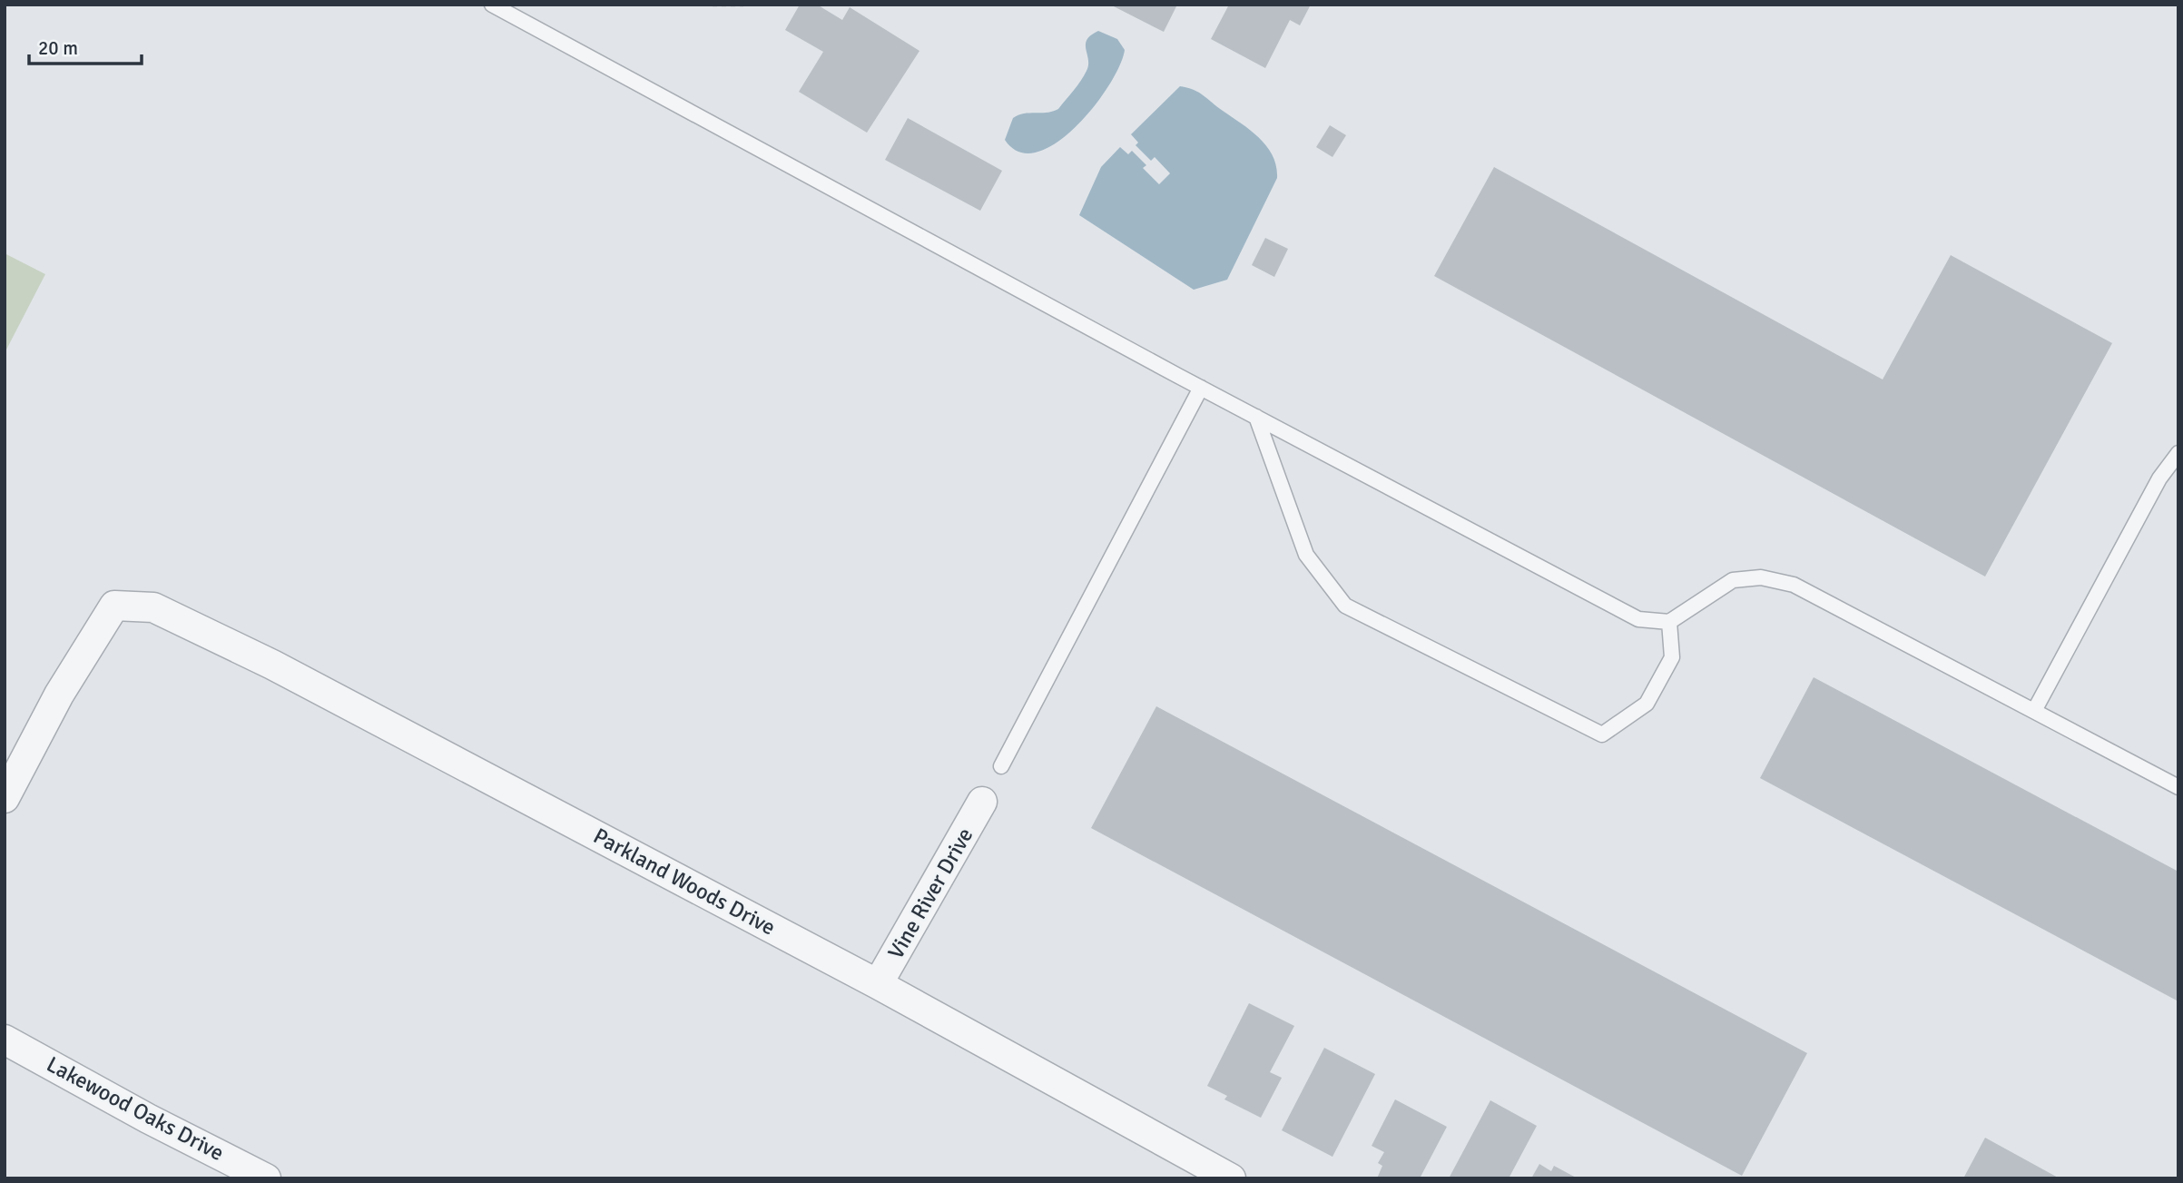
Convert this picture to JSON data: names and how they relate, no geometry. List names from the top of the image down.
{
  "streets": {
    "street": ["Parkland Woods Drive", "Vine River Drive", "Lakewood Oaks Drive"]
  },
  "crossings": [
    ["Parkland Woods Drive", "Vine River Drive"]
  ],
  "scale_bar": "20 m"
}
